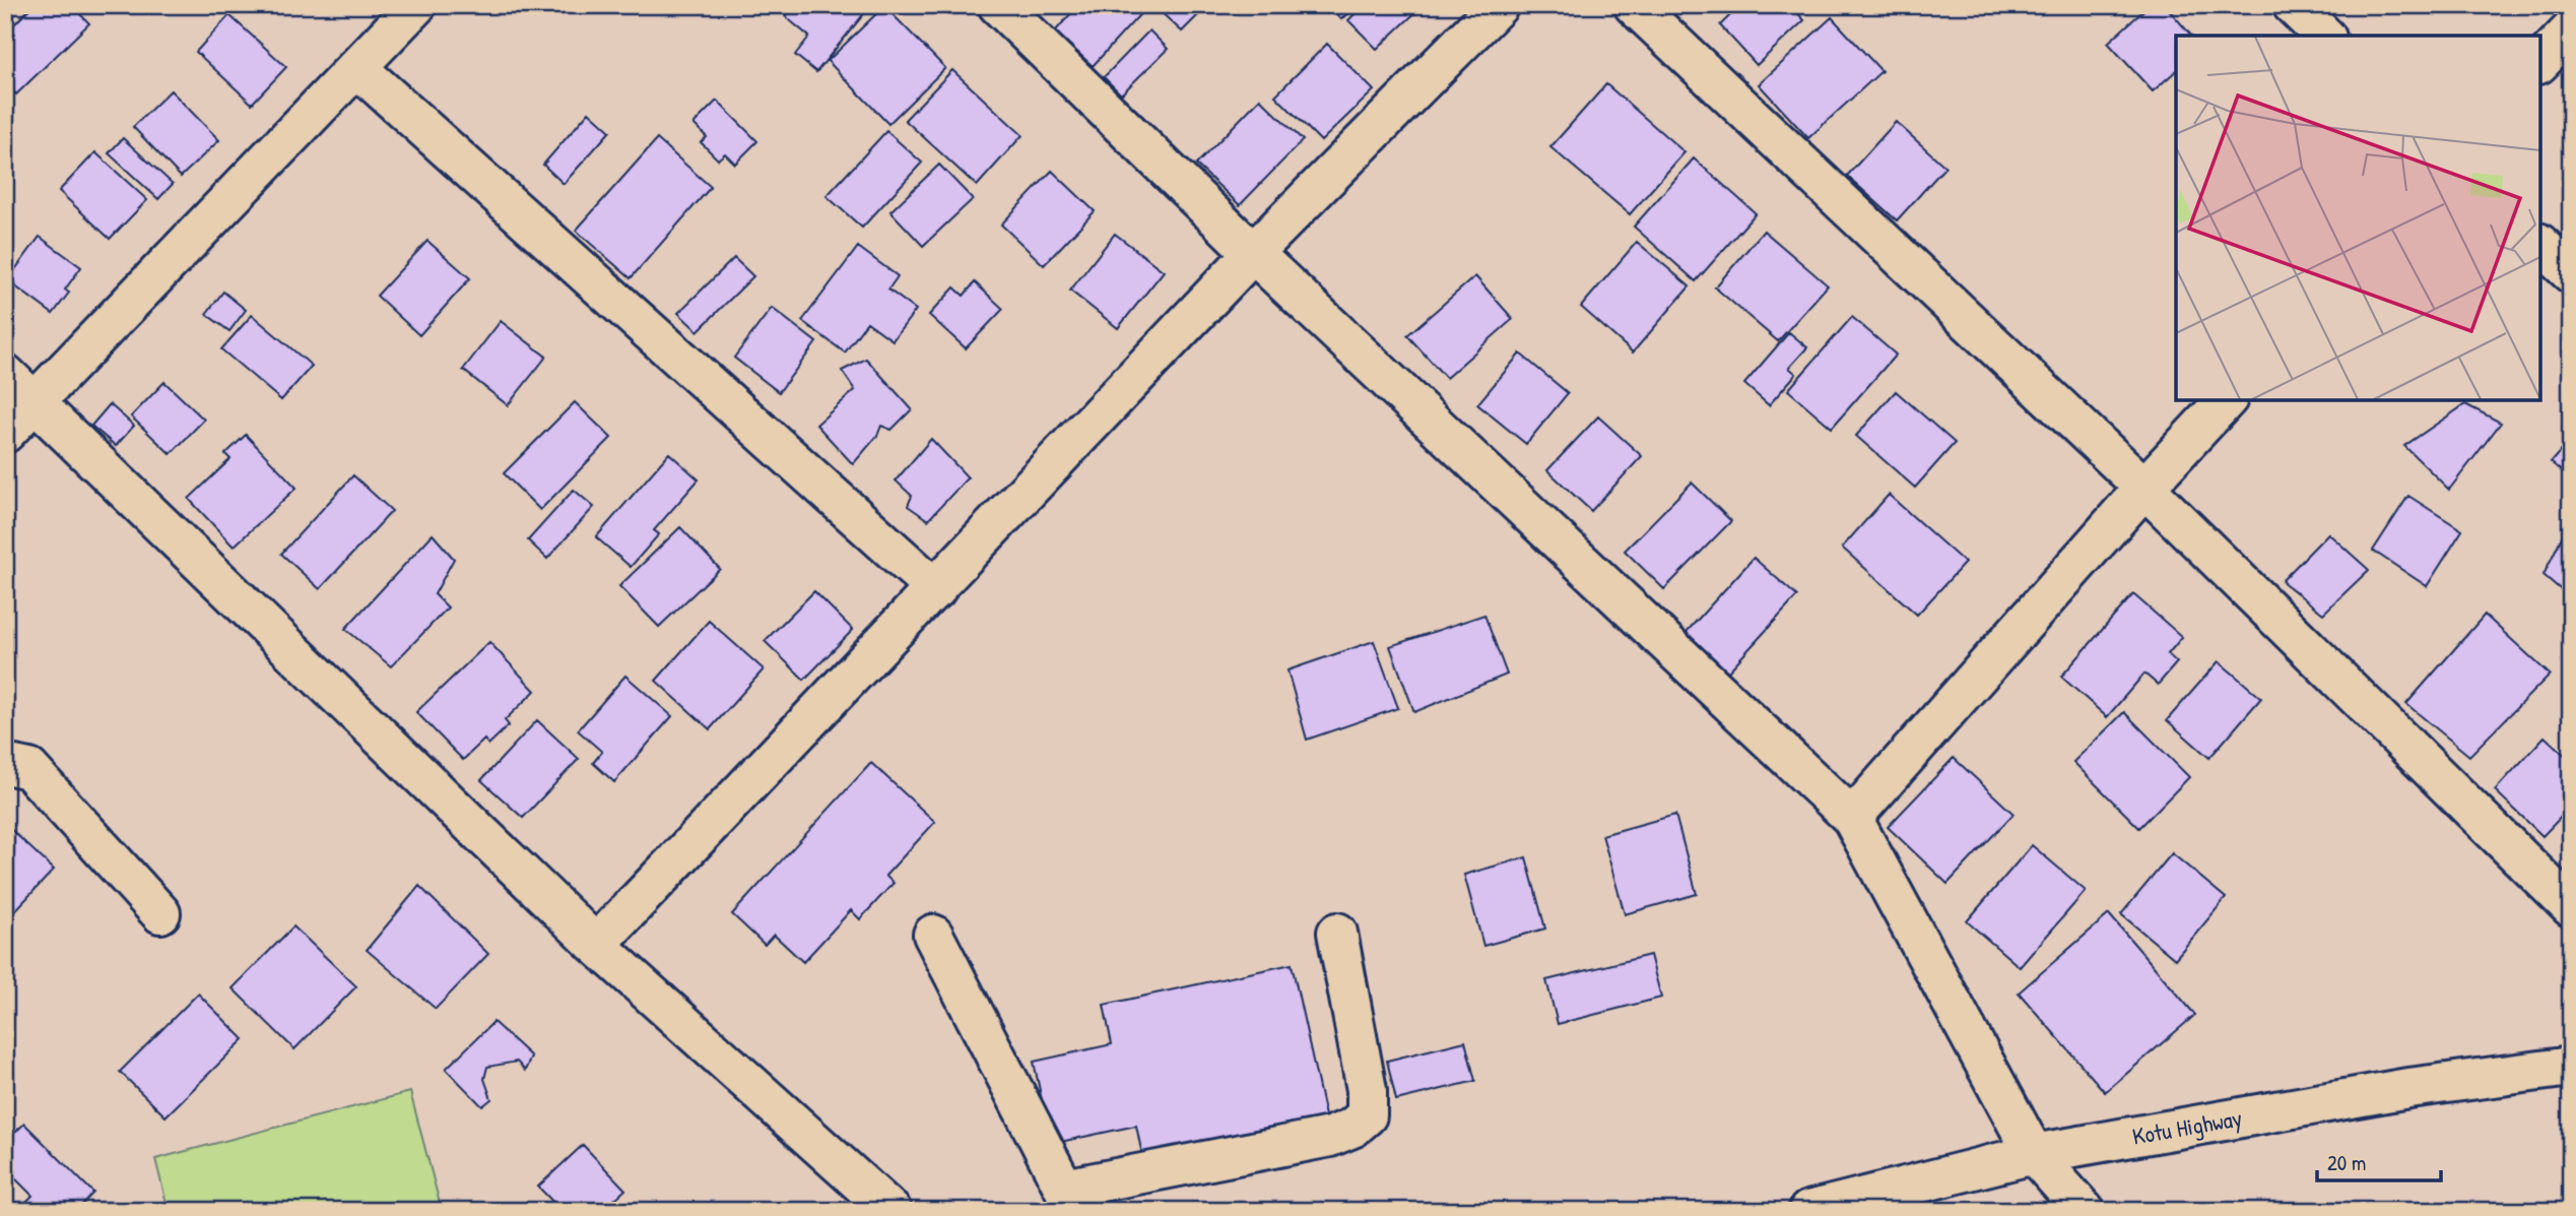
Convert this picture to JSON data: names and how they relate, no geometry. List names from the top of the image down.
{
  "streets": {
    "street": ["Kotu Highway"]
  },
  "scale_bar": "20 m"
}
